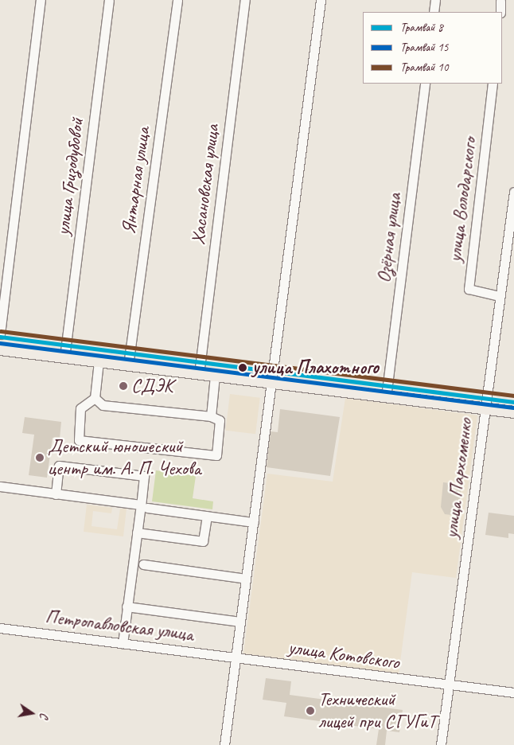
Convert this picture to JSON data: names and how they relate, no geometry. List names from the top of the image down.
{
  "streets": {
    "street": [
      "улица Гризодубовой",
      "Янтарная улица",
      "Хасановская улица",
      "улица Володарского",
      "Озёрная улица",
      "улица Пархоменко",
      "Петропавловская улица",
      "улица Котовского"
    ]
  },
  "crossings": [
    ["улица Володарского", "улица Пархоменко"],
    ["улица Пархоменко", "улица Котовского"],
    ["Петропавловская улица", "улица Котовского"]
  ],
  "places": [
    "улица Плахотного",
    "СДЭК",
    "Детский юношеский центр им. А. П. Чехова",
    "Технический лицей при СГУГиТ"
  ],
  "lines": ["tram line 10", "tram line 8", "tram line 15"],
  "legend": ["Трамвай 8", "Трамвай 15", "Трамвай 10"],
  "north": "right"
}
